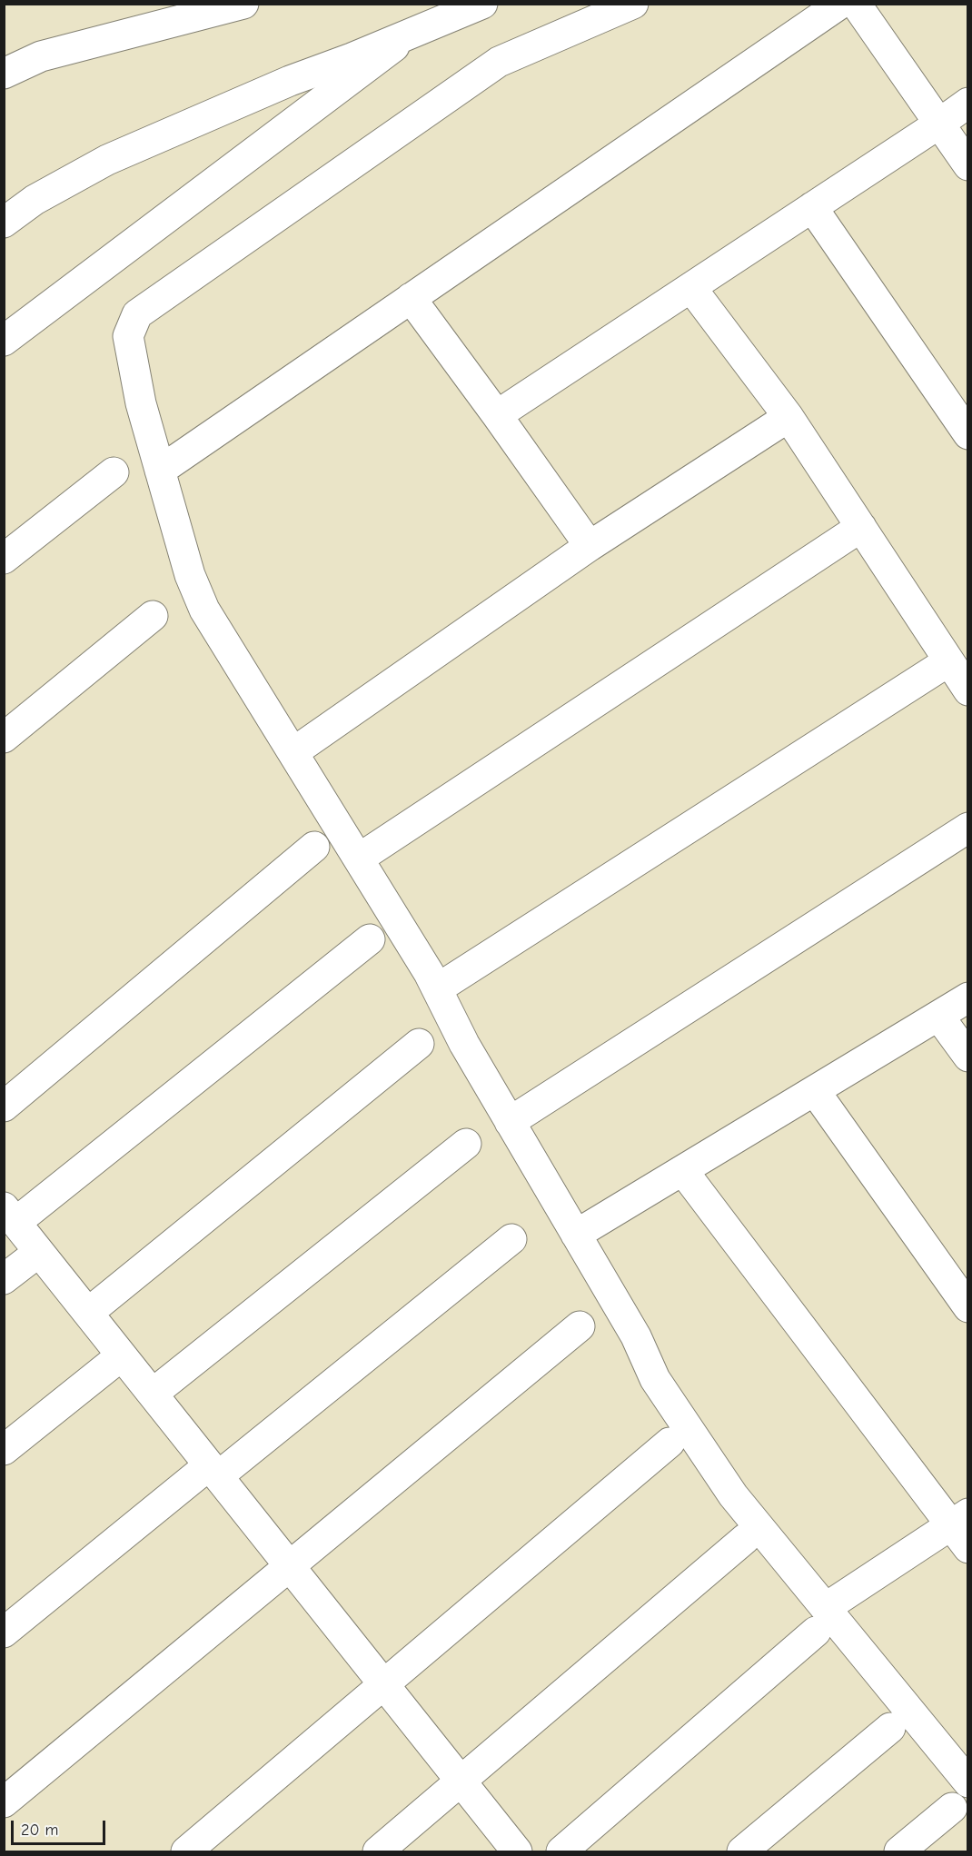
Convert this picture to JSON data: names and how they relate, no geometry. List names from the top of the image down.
{
  "scale_bar": "20 m"
}
